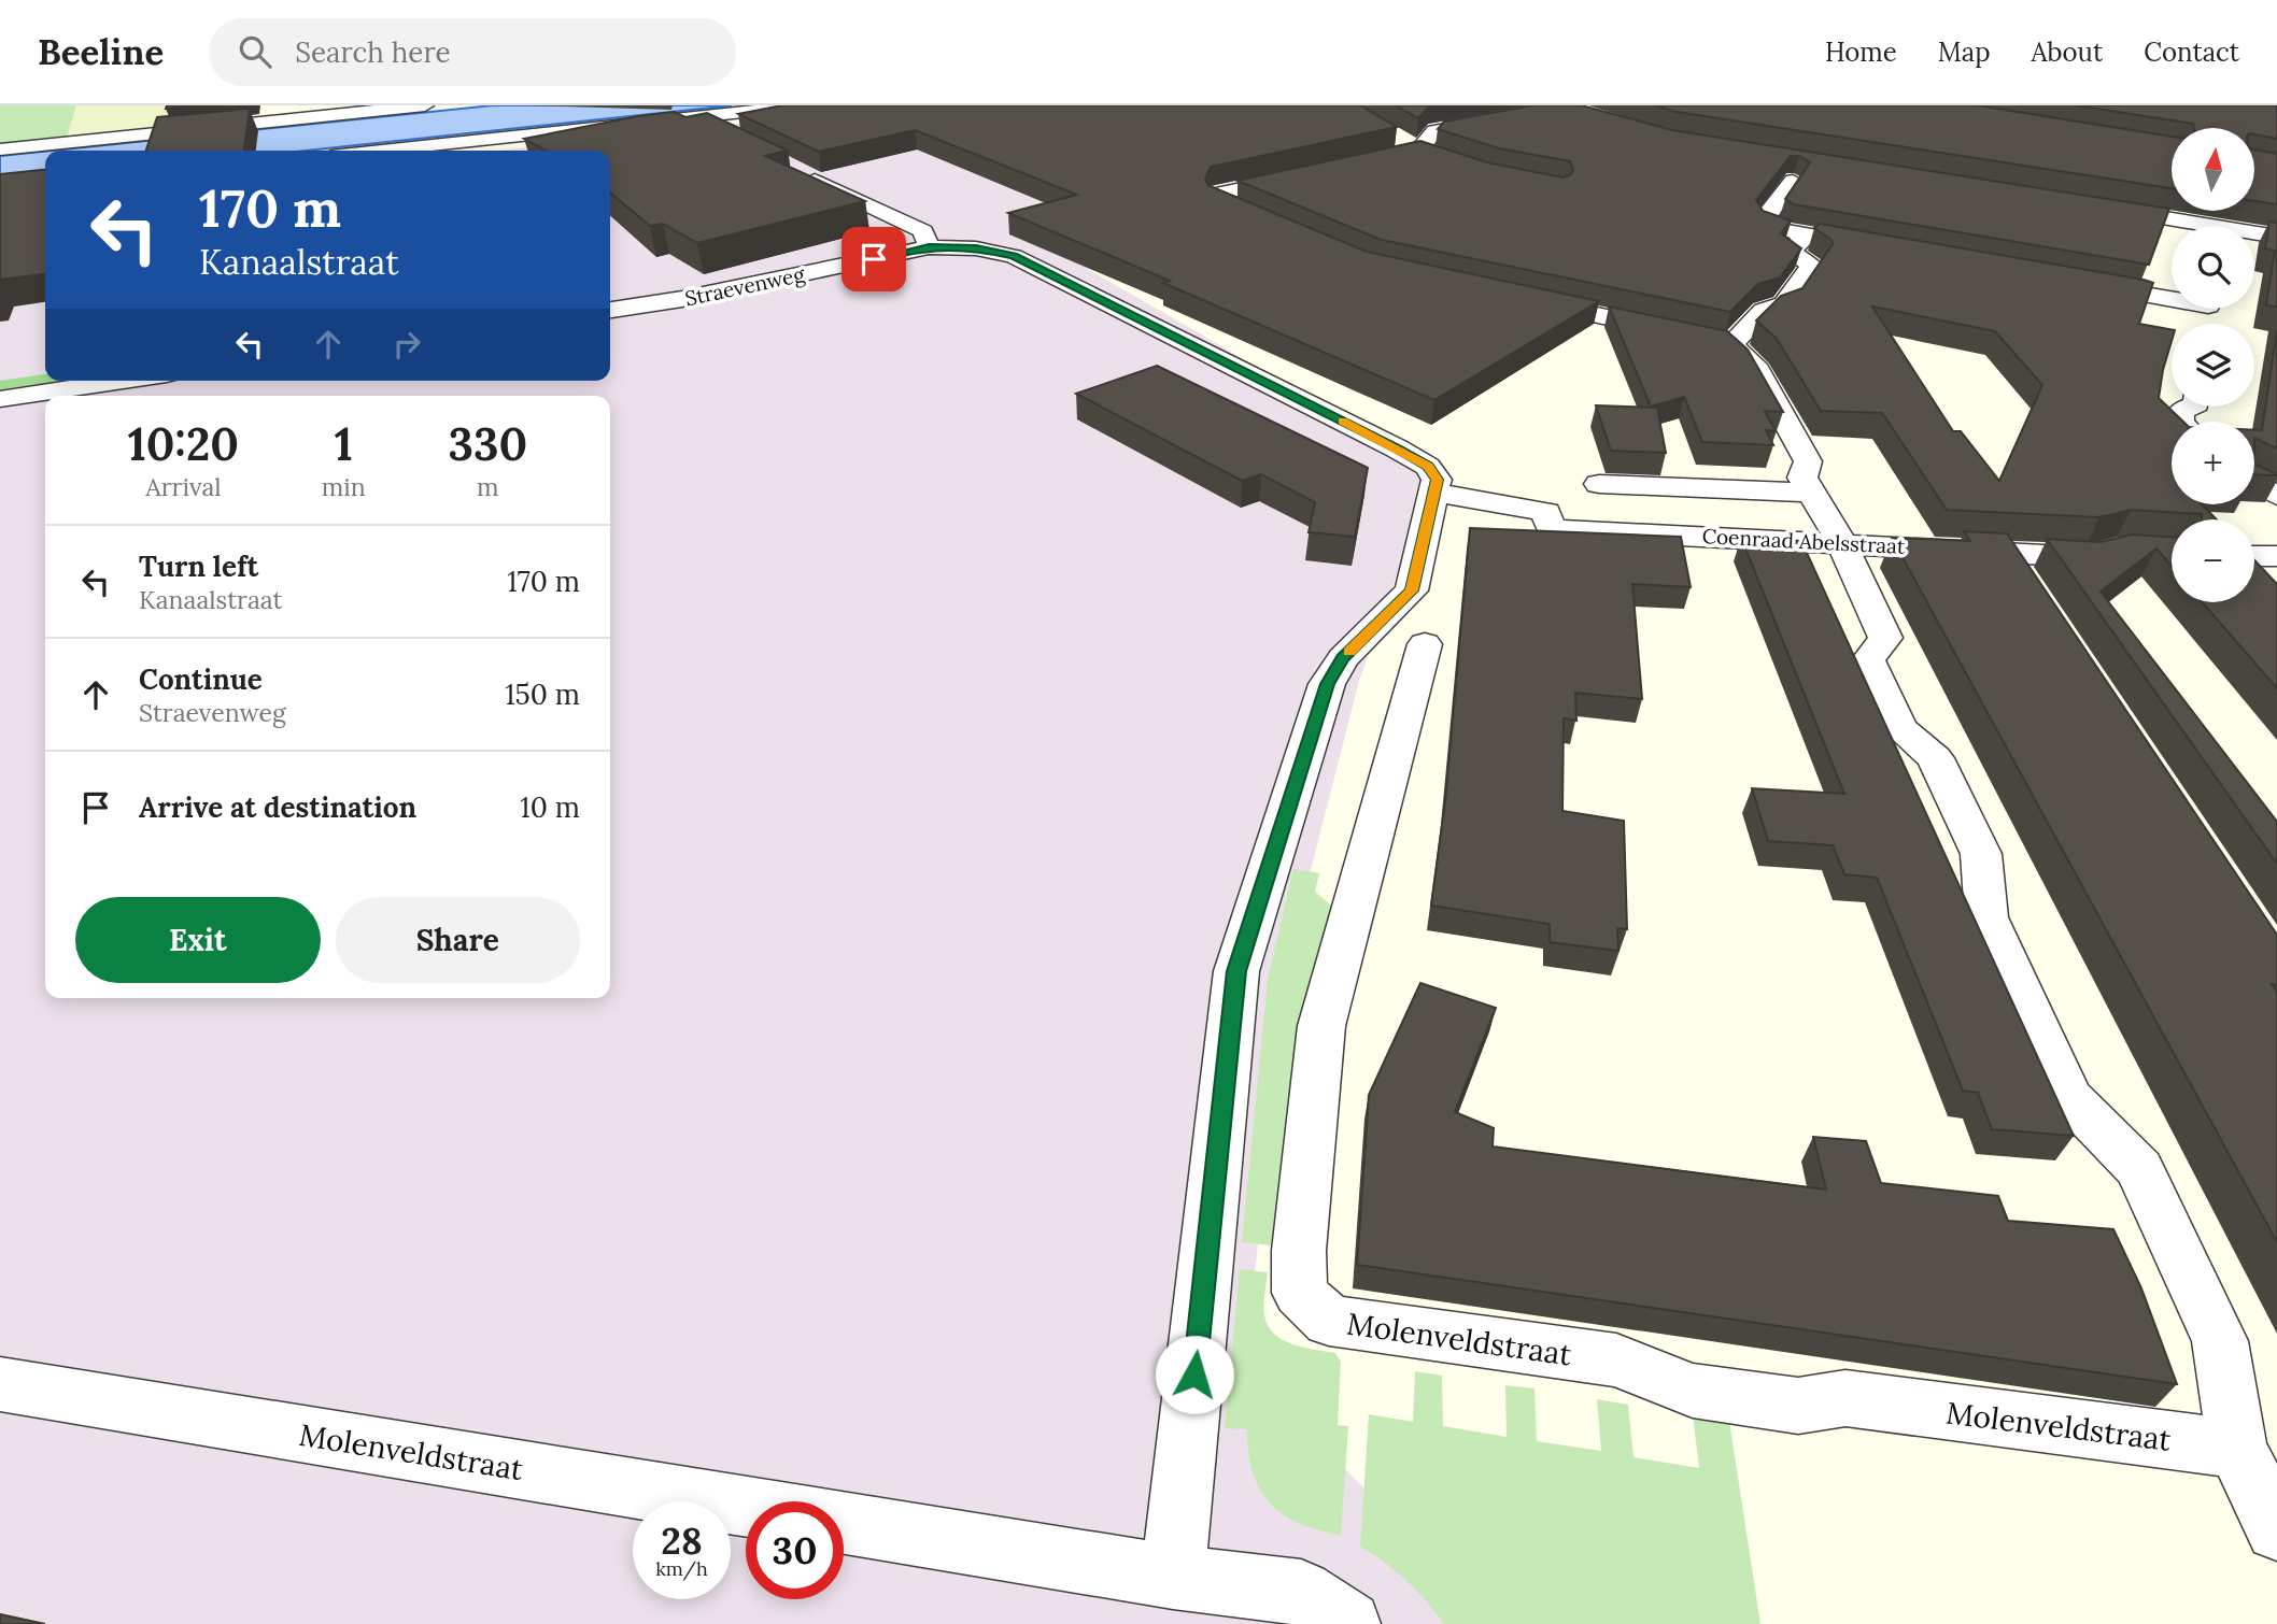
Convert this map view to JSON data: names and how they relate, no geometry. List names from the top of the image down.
{
  "streets": {
    "street": ["Straevenweg", "Coenraad Abelsstraat", "Molenveldstraat"]
  },
  "crossings": [
    ["Straevenweg", "Coenraad Abelsstraat"]
  ],
  "north": "top",
  "page": {
    "header": "Beeline",
    "search": "Search here",
    "nav": [
      "Home",
      "Map",
      "About",
      "Contact"
    ],
    "map_buttons": ["+", "−"],
    "turn": ["170 m", "Kanaalstraat"],
    "eta": [
      "10:20",
      "Arrival",
      "1",
      "min",
      "330",
      "m"
    ],
    "list": [
      {
        "name": "Turn left",
        "note": "Kanaalstraat",
        "value": "170 m"
      },
      {
        "name": "Continue",
        "note": "Straevenweg",
        "value": "150 m"
      },
      {
        "name": "Arrive at destination",
        "value": "10 m"
      }
    ],
    "buttons": ["Exit", "Share"],
    "speed": "28 km/h",
    "limit": "30"
  }
}
